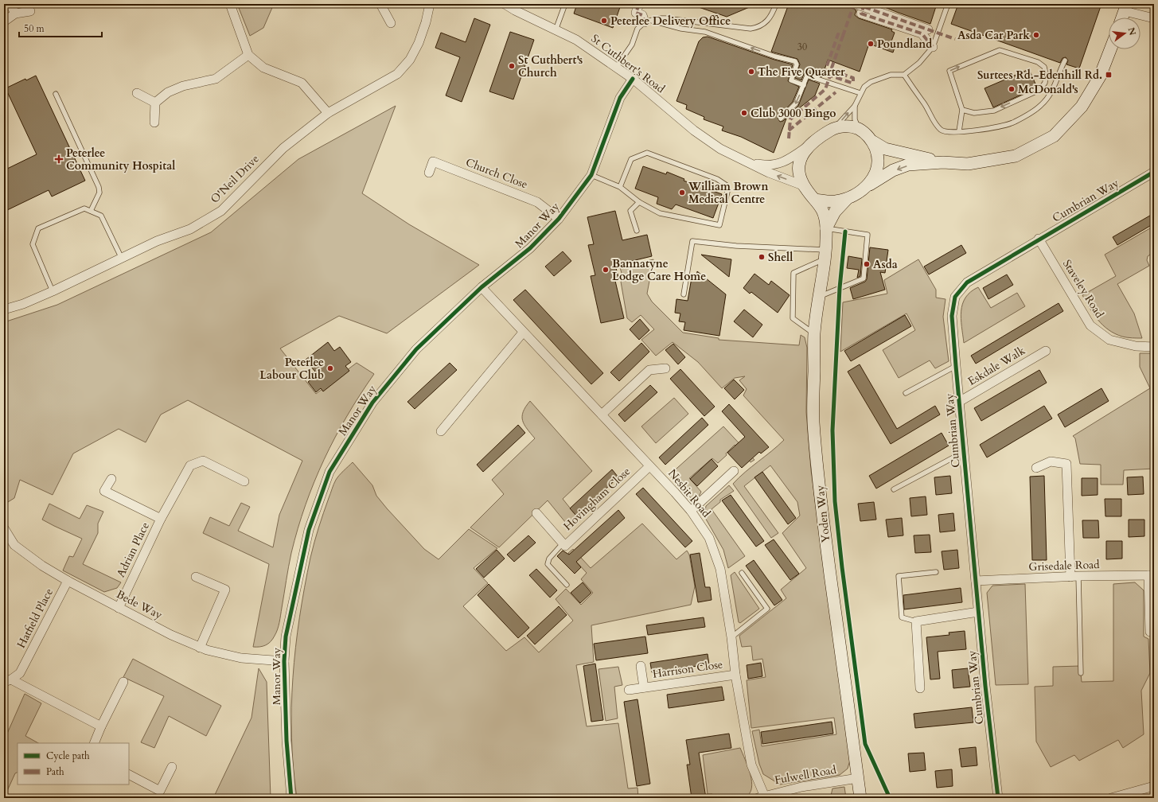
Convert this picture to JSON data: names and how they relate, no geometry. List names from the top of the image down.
{
  "streets": {
    "main road": ["Yoden Way"],
    "street": [
      "St Cuthbert's Road",
      "Church Close",
      "O'Neil Drive",
      "Cumbrian Way",
      "Manor Way",
      "Staveley Road",
      "Eskdale Walk",
      "Nesbit Road",
      "Hovingham Close",
      "Adrian Place",
      "Grisedale Road",
      "Bede Way",
      "Hatfield Place",
      "Harrison Close",
      "Fulwell Road"
    ]
  },
  "crossings": [
    ["St Cuthbert's Road", "Manor Way"],
    ["St Cuthbert's Road", "Yoden Way"],
    ["Church Close", "Manor Way"],
    ["Cumbrian Way", "Staveley Road"],
    ["Cumbrian Way", "Eskdale Walk"],
    ["Cumbrian Way", "Grisedale Road"],
    ["Manor Way", "Nesbit Road"],
    ["Manor Way", "Bede Way"],
    ["Nesbit Road", "Hovingham Close"],
    ["Nesbit Road", "Harrison Close"],
    ["Nesbit Road", "Fulwell Road"],
    ["Yoden Way", "Fulwell Road"],
    ["Adrian Place", "Bede Way"],
    ["Bede Way", "Hatfield Place"]
  ],
  "places": {
    "other": [
      "Peterlee Delivery Office",
      "Asda Car Park",
      "Poundland",
      "St Cuthbert's Church",
      "The Five Quarter",
      "McDonald's",
      "Club 3000 Bingo",
      "William Brown Medical Centre",
      "Shell",
      "Asda",
      "Bannatyne Lodge Care Home",
      "Peterlee Labour Club"
    ],
    "transit": ["Surtees Rd.-Edenhill Rd."],
    "health": ["Peterlee Community Hospital"]
  },
  "house_numbers": ["30"],
  "legend": ["Cycle path", "Path"],
  "scale_bar": "50 m",
  "north": "right"
}
